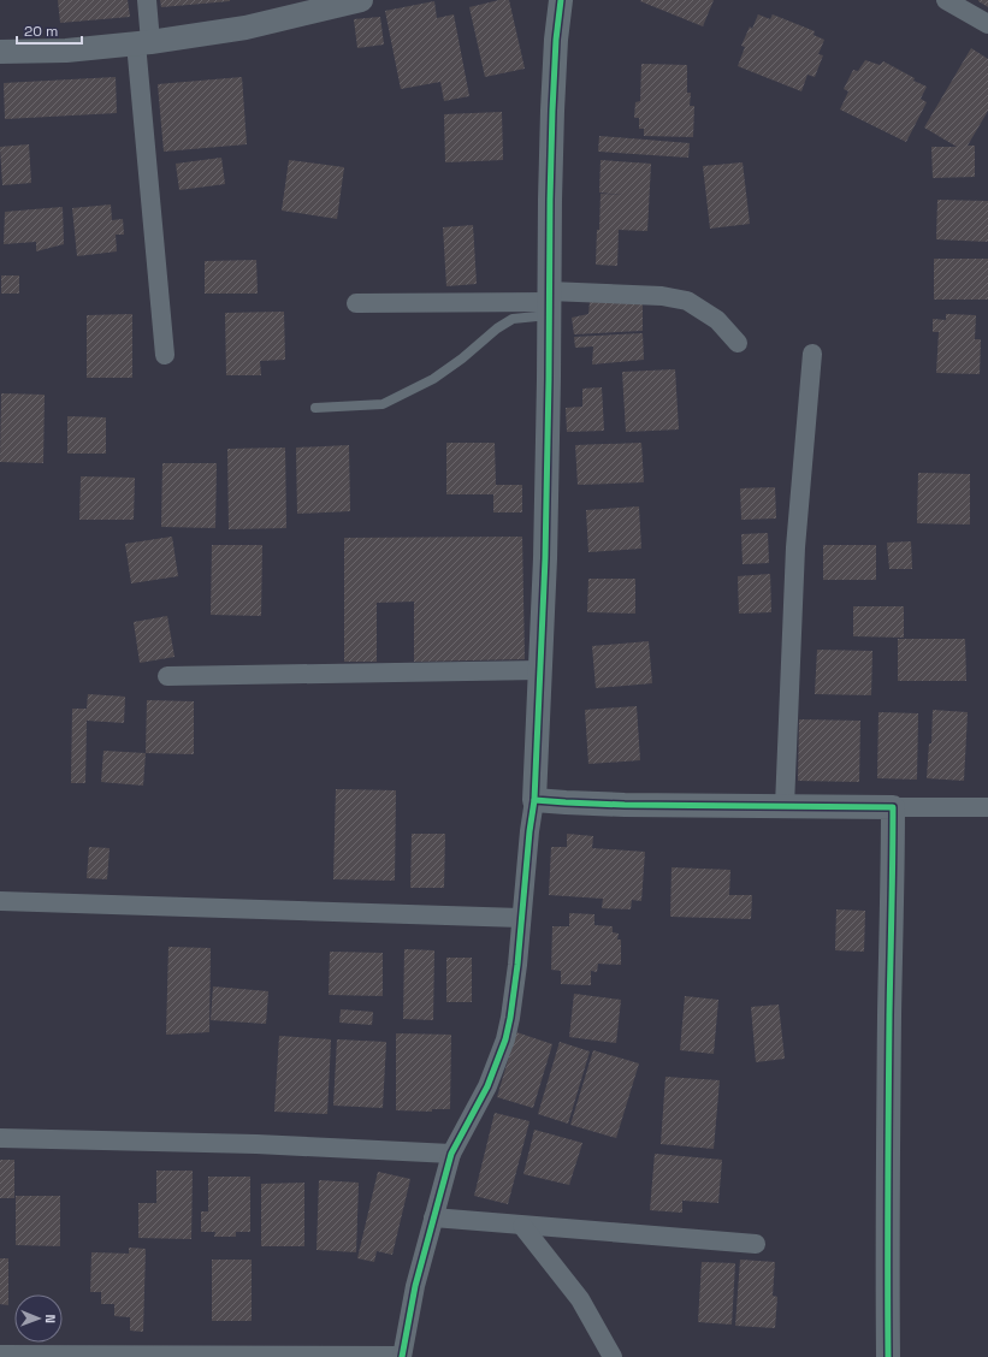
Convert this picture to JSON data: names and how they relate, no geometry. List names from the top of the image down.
{
  "scale_bar": "20 m",
  "north": "right"
}
